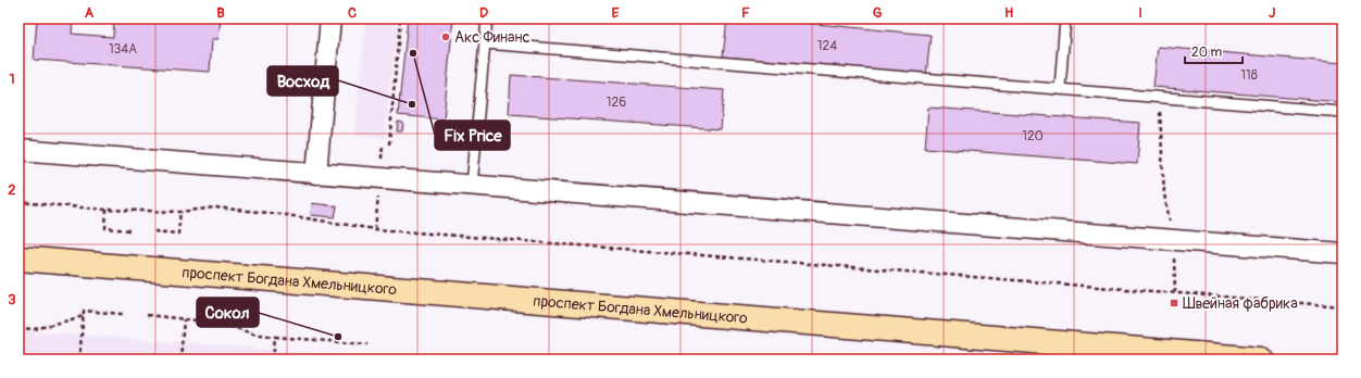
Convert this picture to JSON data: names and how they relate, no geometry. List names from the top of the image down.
{
  "streets": {
    "main road": ["проспект Богдана Хмельницкого"]
  },
  "places": {
    "other": [
      "Акс Финанс",
      "Fix Price",
      "Восход",
      "Сокол"
    ],
    "transit": ["Швейная фабрика"]
  },
  "house_numbers": [
    "124",
    "134А",
    "118",
    "126",
    "120"
  ],
  "scale_bar": "20 m",
  "grid": {
    "columns": [
      "A",
      "B",
      "C",
      "D",
      "E",
      "F",
      "G",
      "H",
      "I",
      "J"
    ],
    "rows": ["1", "2", "3"]
  }
}
